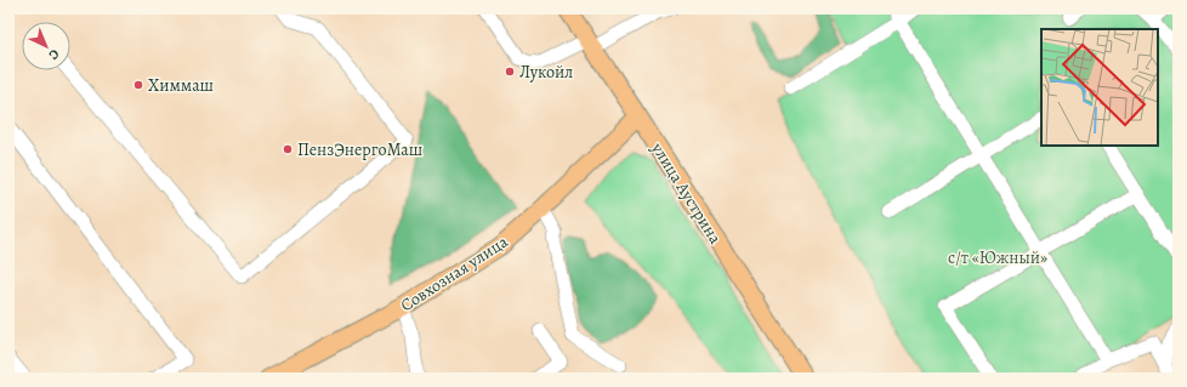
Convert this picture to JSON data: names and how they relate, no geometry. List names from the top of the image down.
{
  "streets": {
    "main road": ["улица Аустрина", "Совхозная улица"]
  },
  "crossings": [
    ["улица Аустрина", "Совхозная улица"]
  ],
  "parks": ["с/т «Южный»"],
  "places": ["Лукойл", "Химмаш", "ПензЭнергоМаш"],
  "north": "bottom right"
}
